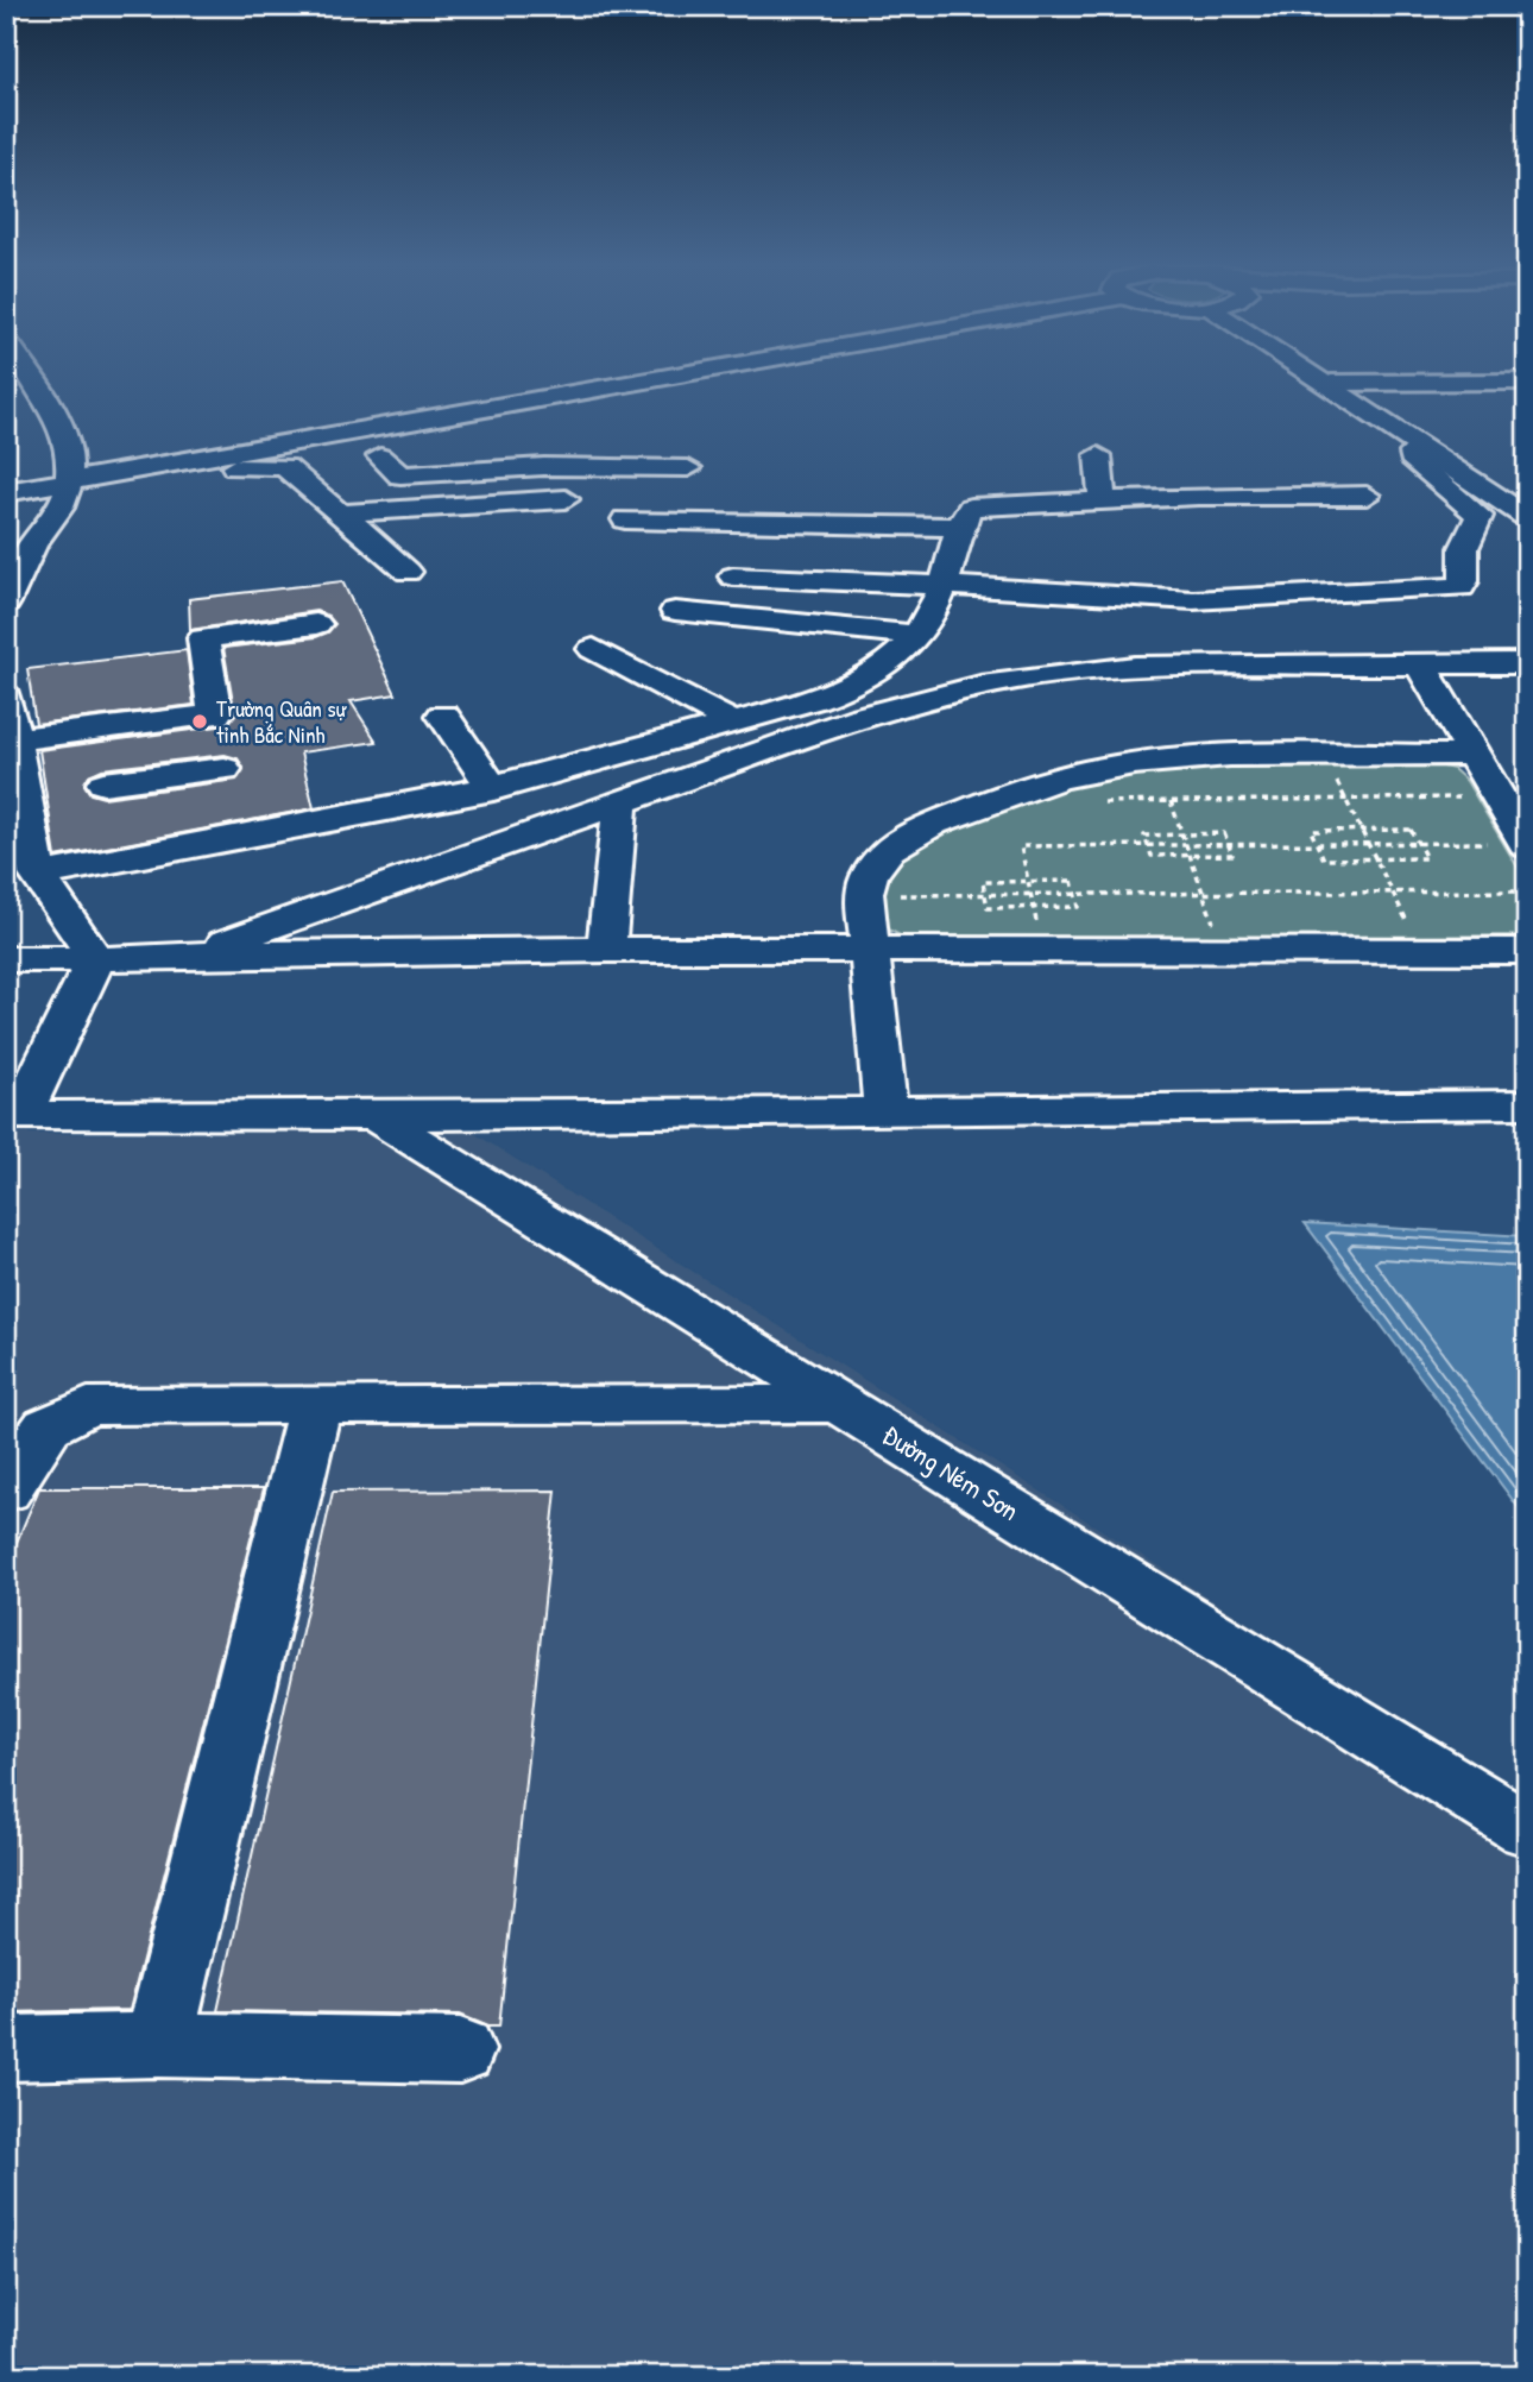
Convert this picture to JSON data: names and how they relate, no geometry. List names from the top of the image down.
{
  "streets": {
    "street": ["Đường Ném Sơn"]
  },
  "places": ["Trường Quân sự tỉnh Bắc Ninh"]
}
